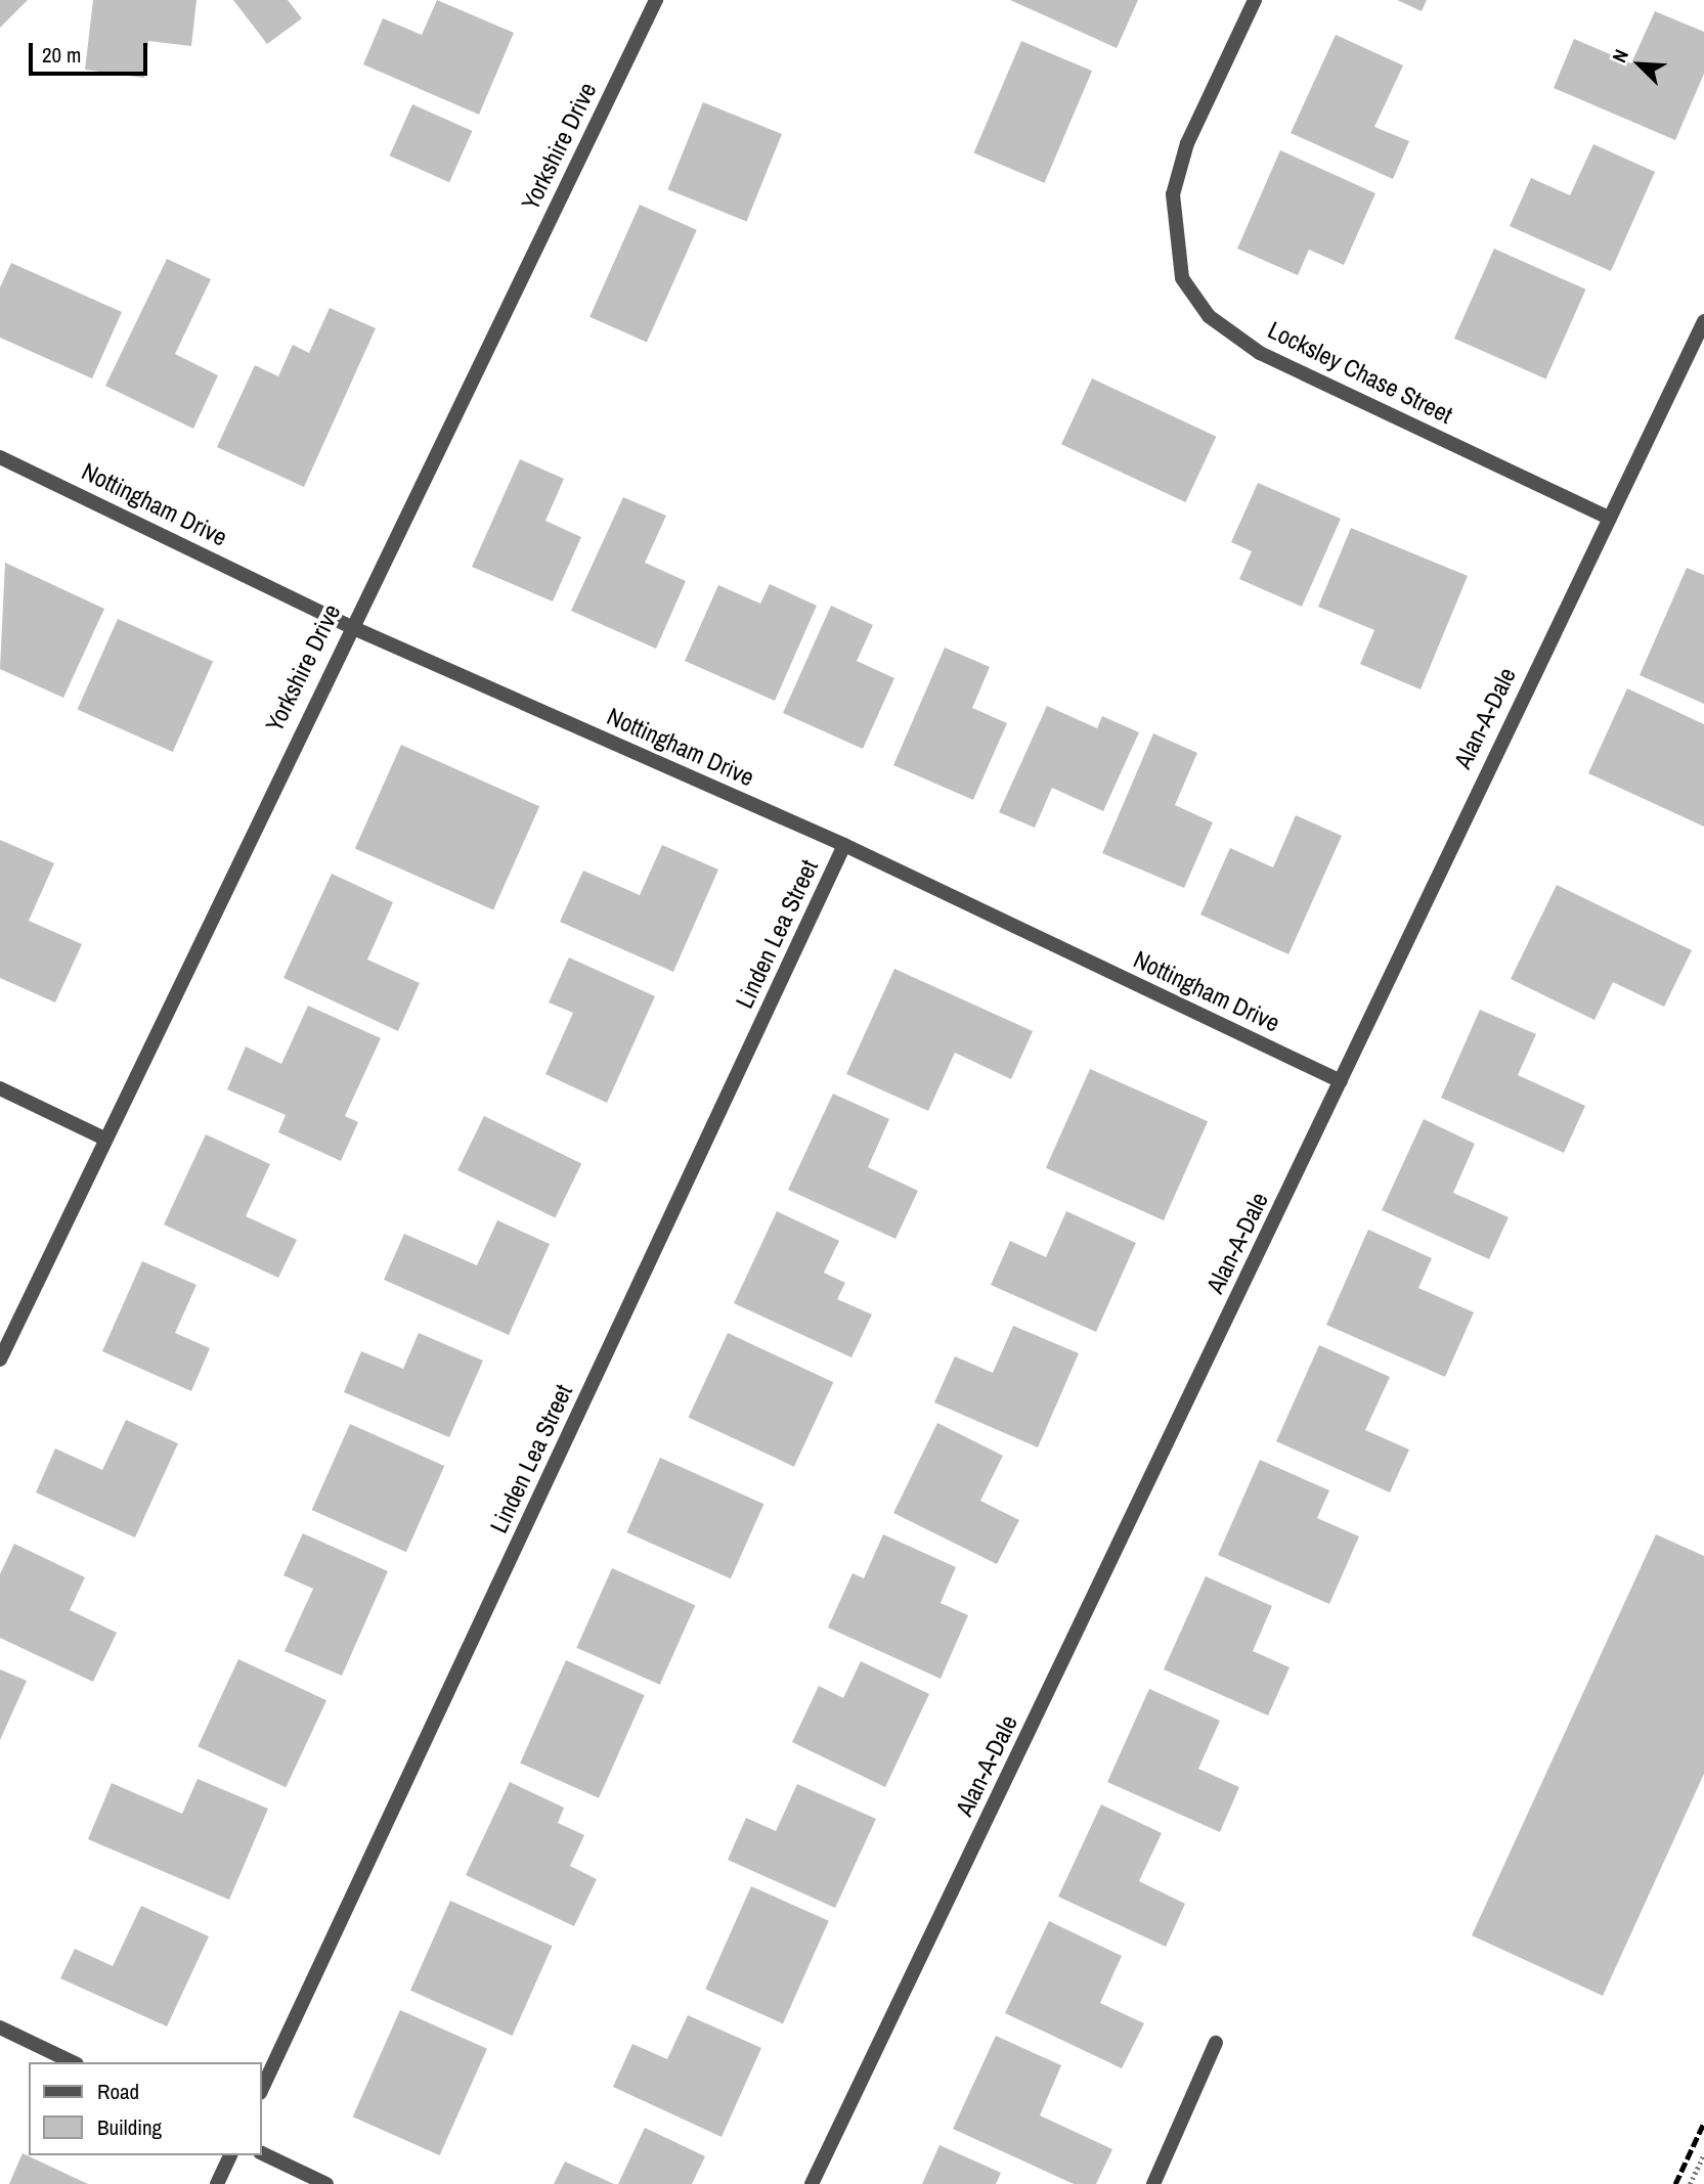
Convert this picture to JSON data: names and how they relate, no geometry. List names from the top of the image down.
{
  "streets": {
    "street": [
      "Yorkshire Drive",
      "Locksley Chase Street",
      "Nottingham Drive",
      "Alan-A-Dale",
      "Linden Lea Street"
    ]
  },
  "crossings": [
    ["Yorkshire Drive", "Nottingham Drive"],
    ["Locksley Chase Street", "Alan-A-Dale"],
    ["Nottingham Drive", "Alan-A-Dale"],
    ["Nottingham Drive", "Linden Lea Street"]
  ],
  "legend": ["Road", "Building"],
  "scale_bar": "20 m",
  "north": "top left"
}
